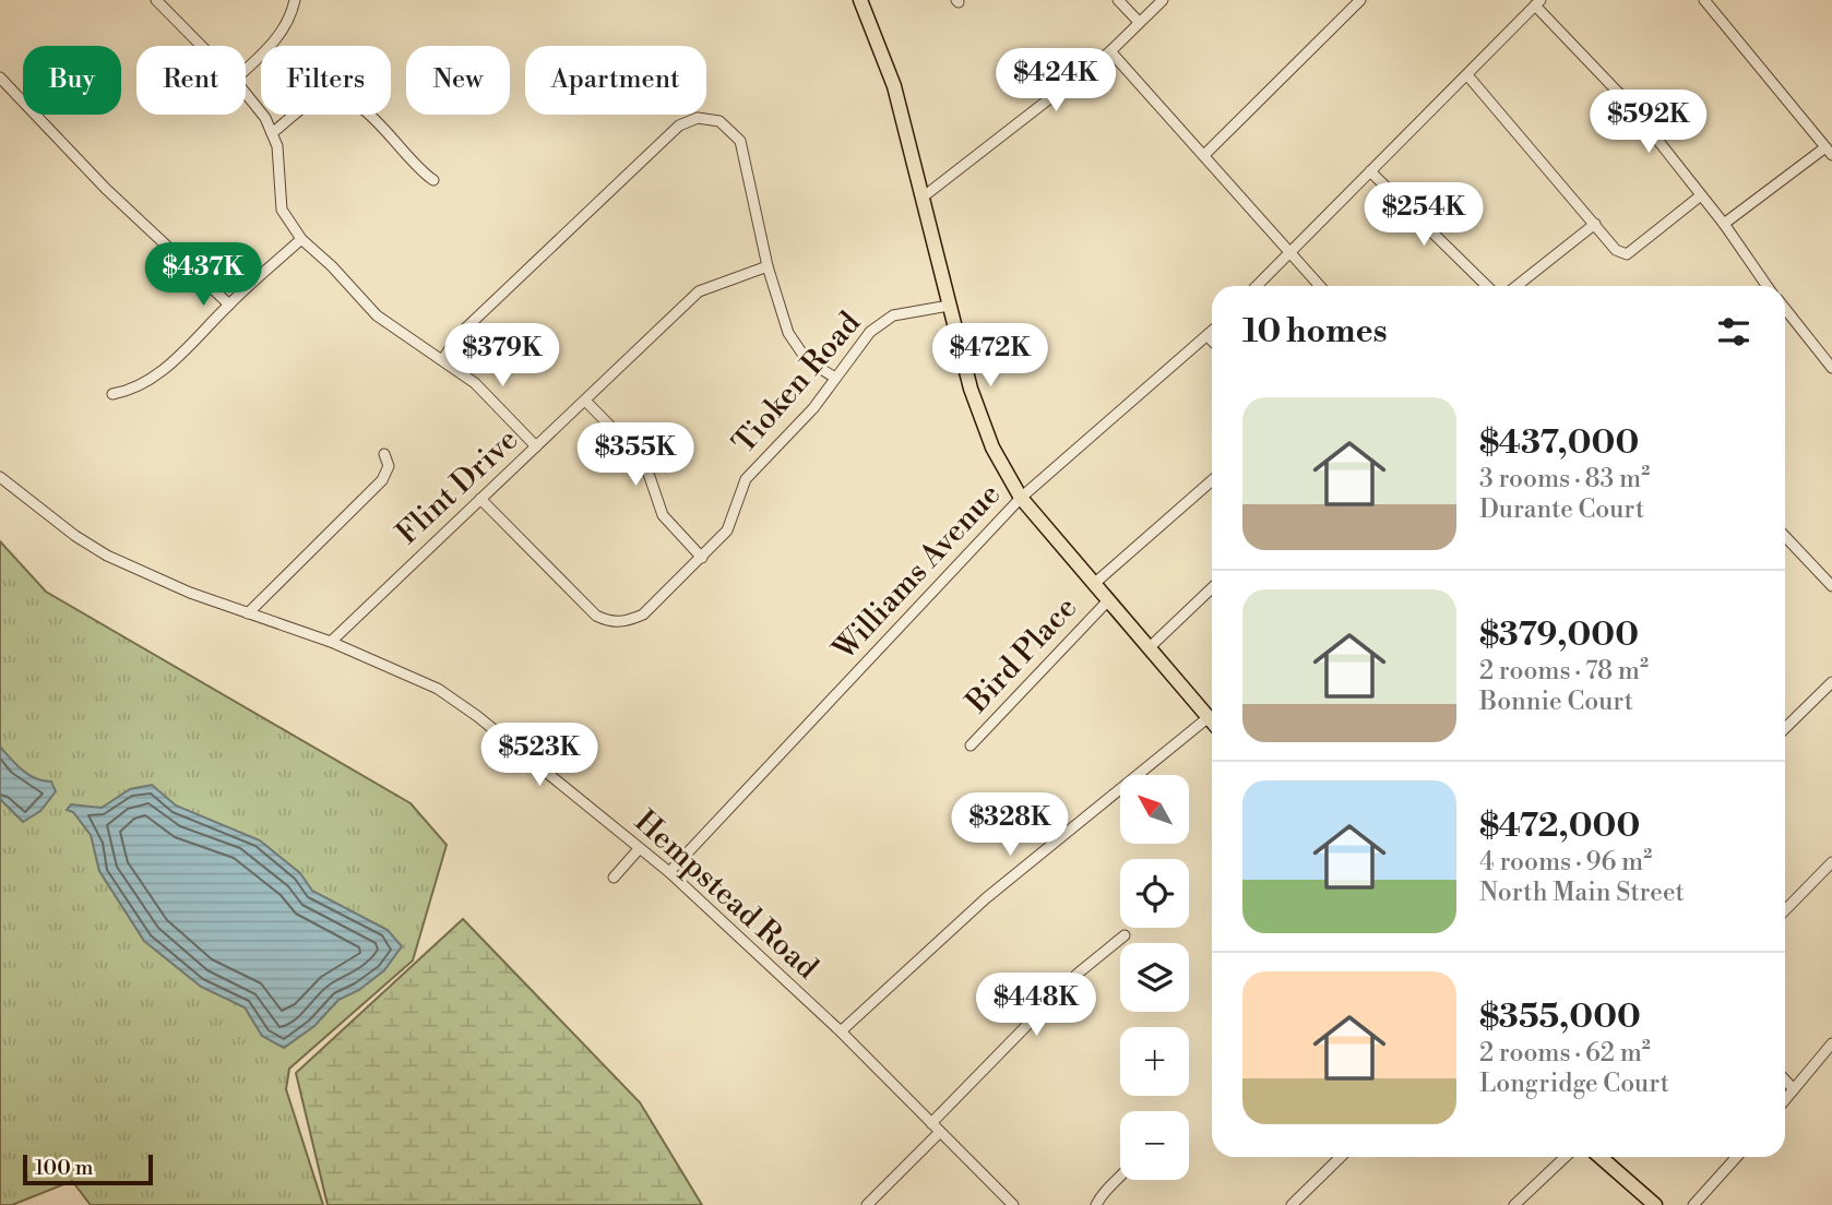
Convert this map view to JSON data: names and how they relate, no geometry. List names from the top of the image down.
{
  "streets": {
    "street": [
      "Tioken Road",
      "Flint Drive",
      "Williams Avenue",
      "Bird Place",
      "Hempstead Road"
    ]
  },
  "crossings": [
    ["Tioken Road", "Flint Drive"],
    ["Flint Drive", "Hempstead Road"],
    ["Williams Avenue", "Hempstead Road"]
  ],
  "scale_bar": "100 m",
  "north": "top left",
  "page": {
    "chip": [
      "Buy",
      "Rent",
      "Filters",
      "New",
      "Apartment"
    ],
    "price": [
      "$424K",
      "$592K",
      "$254K",
      "$437K",
      "$379K",
      "$472K",
      "$355K",
      "$523K",
      "$328K",
      "$448K"
    ],
    "heading": "10 homes",
    "list": [
      {
        "name": "$437,000",
        "note": "3 rooms · 83 m² · Durante Court"
      },
      {
        "name": "$379,000",
        "note": "2 rooms · 78 m² · Bonnie Court"
      },
      {
        "name": "$472,000",
        "note": "4 rooms · 96 m² · North Main Street"
      },
      {
        "name": "$355,000",
        "note": "2 rooms · 62 m² · Longridge Court"
      }
    ],
    "map_buttons": ["+", "−"],
    "scale": "100 m"
  }
}
